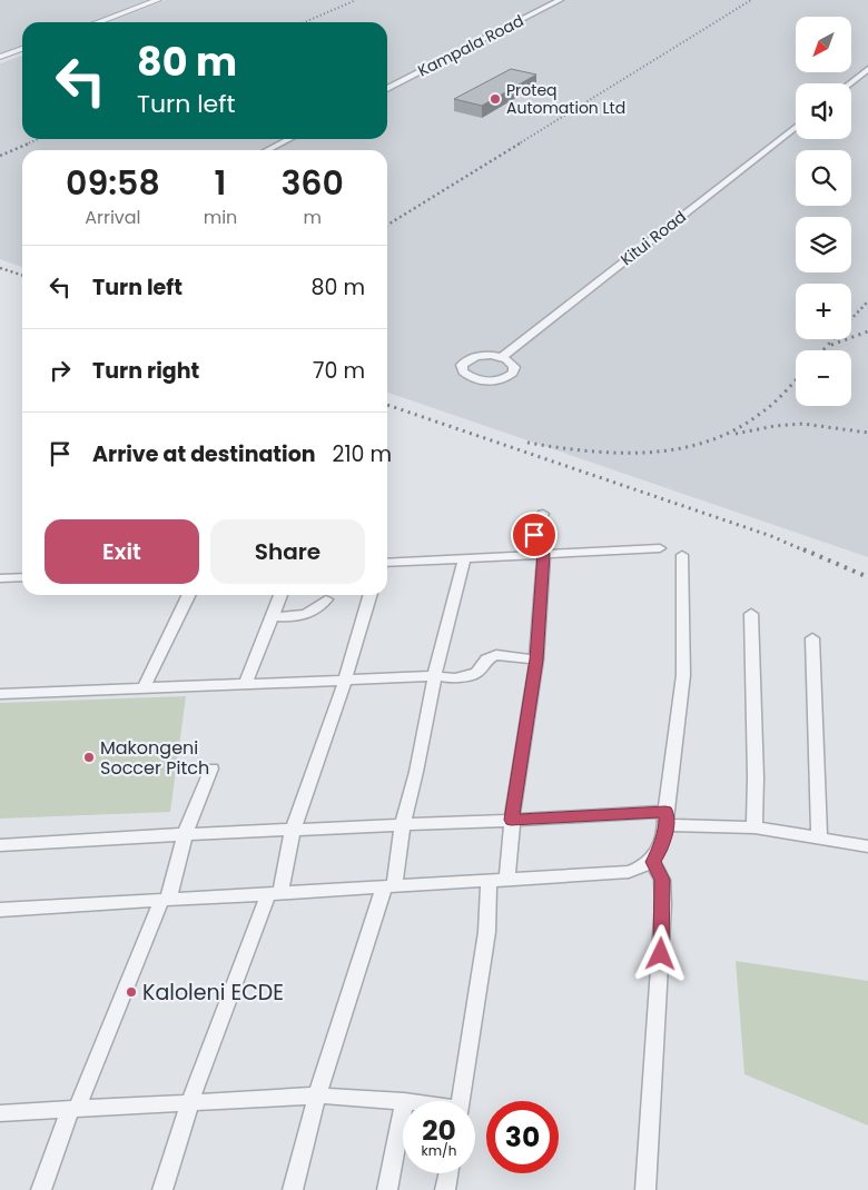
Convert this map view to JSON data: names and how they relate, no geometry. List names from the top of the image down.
{
  "streets": {
    "street": ["Kampala Road", "Kitui Road"]
  },
  "places": ["Proteq Automation Ltd", "Makongeni Soccer Pitch", "Kaloleni ECDE"],
  "north": "bottom left",
  "page": {
    "map_buttons": ["+", "−"],
    "turn": ["80 m", "Turn left"],
    "eta": [
      "09:58",
      "Arrival",
      "1",
      "min",
      "360",
      "m"
    ],
    "list": [
      {
        "name": "Turn left",
        "value": "80 m"
      },
      {
        "name": "Turn right",
        "value": "70 m"
      },
      {
        "name": "Arrive at destination",
        "value": "210 m"
      }
    ],
    "buttons": ["Exit", "Share"],
    "speed": "20 km/h",
    "limit": "30"
  }
}
